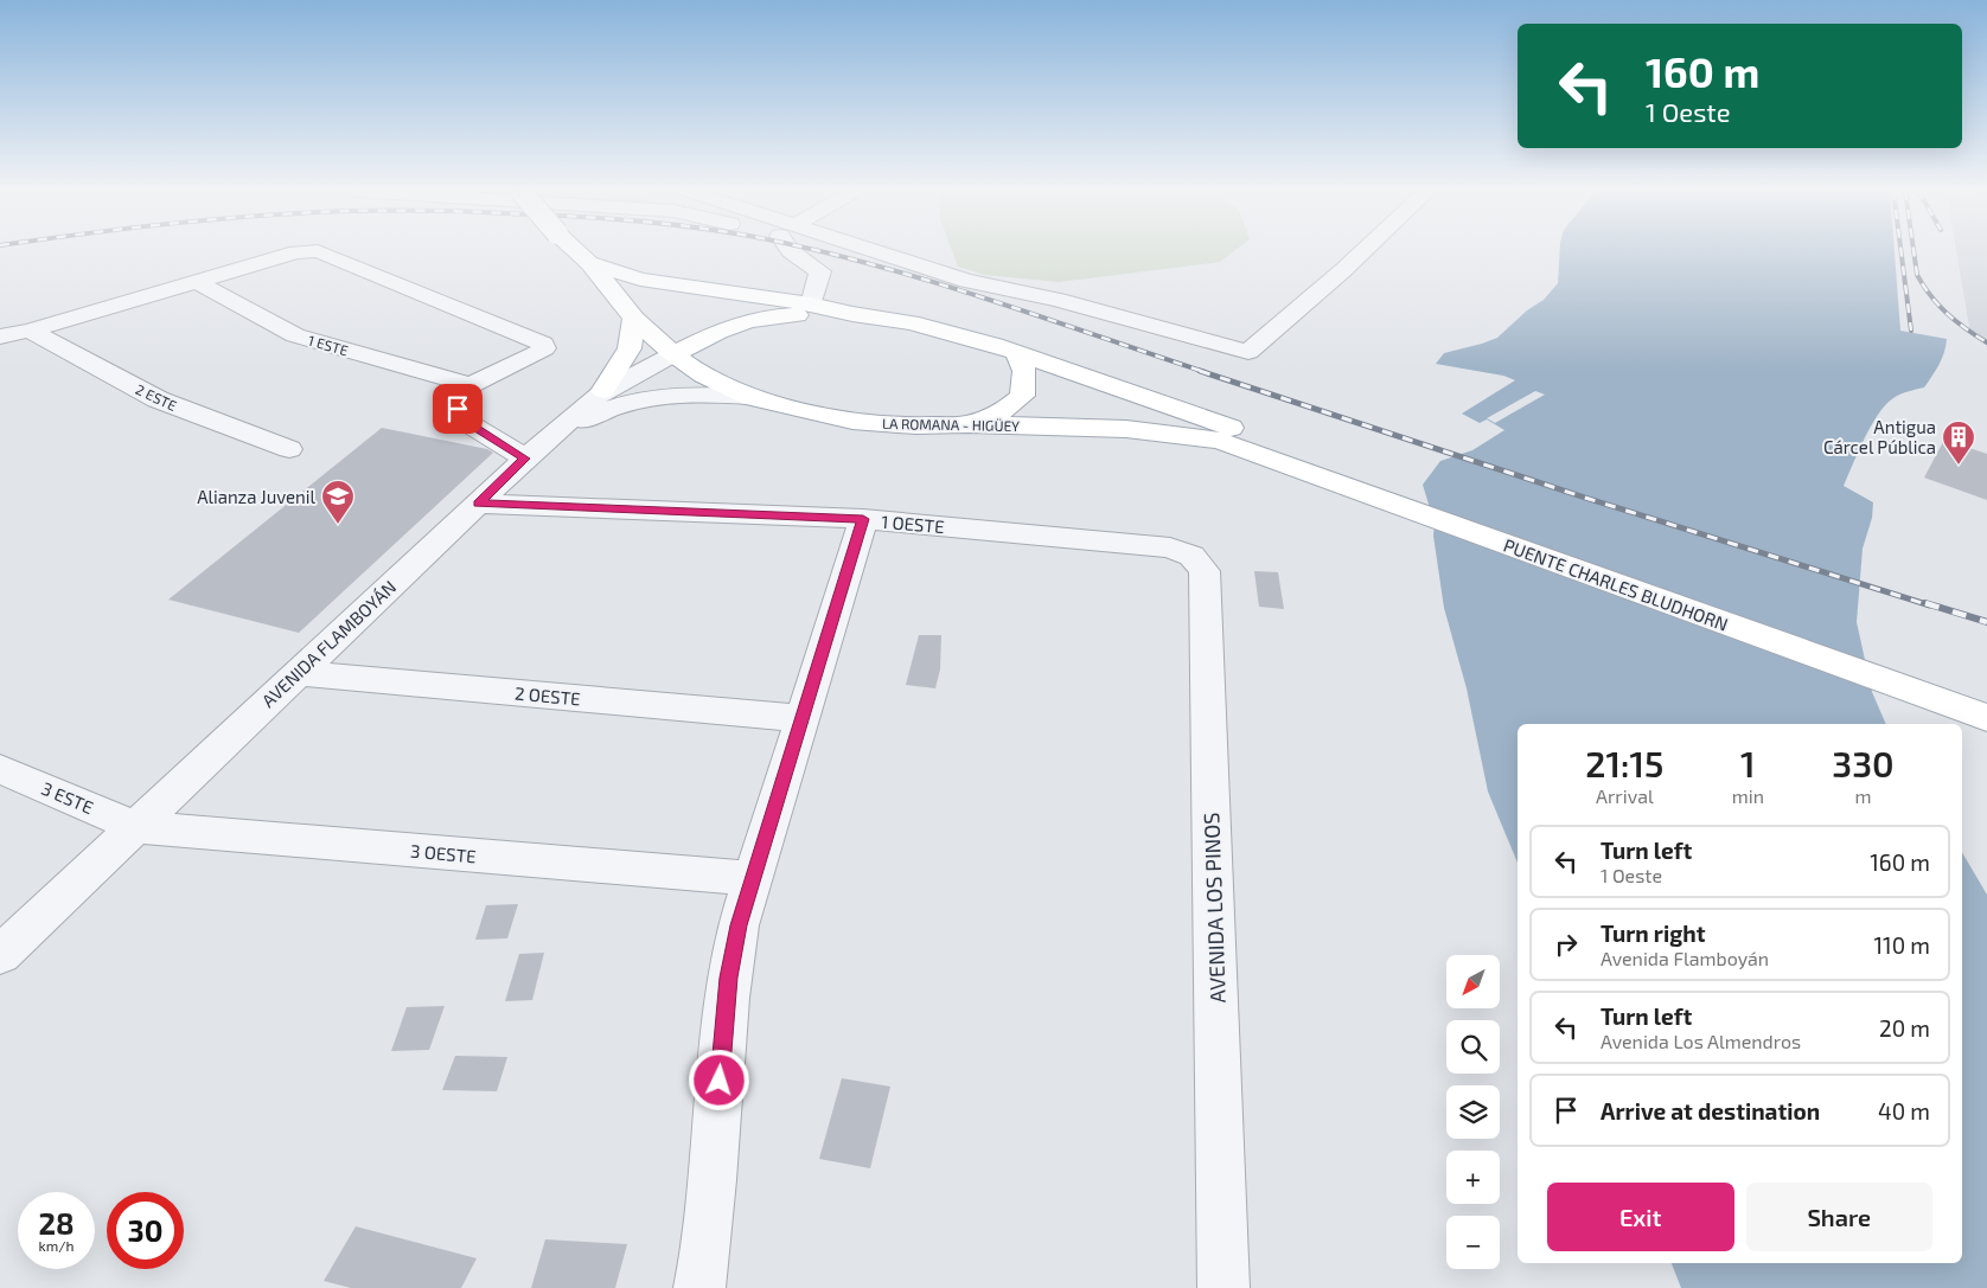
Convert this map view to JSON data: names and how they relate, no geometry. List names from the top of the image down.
{
  "streets": {
    "main road": ["LA ROMANA - HIGÜEY", "PUENTE CHARLES BLUDHORN"],
    "street": [
      "1 ESTE",
      "2 ESTE",
      "1 OESTE",
      "AVENIDA FLAMBOYÁN",
      "2 OESTE",
      "3 ESTE",
      "3 OESTE",
      "AVENIDA LOS PINOS"
    ]
  },
  "crossings": [
    ["LA ROMANA - HIGÜEY", "PUENTE CHARLES BLUDHORN"],
    ["LA ROMANA - HIGÜEY", "AVENIDA FLAMBOYÁN"],
    ["1 OESTE", "AVENIDA FLAMBOYÁN"],
    ["1 OESTE", "AVENIDA LOS PINOS"],
    ["AVENIDA FLAMBOYÁN", "2 OESTE"],
    ["AVENIDA FLAMBOYÁN", "3 ESTE"],
    ["AVENIDA FLAMBOYÁN", "3 OESTE"],
    ["3 ESTE", "3 OESTE"]
  ],
  "places": {
    "building": ["Antigua Cárcel Pública"],
    "school or university": ["Alianza Juvenil"]
  },
  "north": "bottom left",
  "page": {
    "turn": ["160 m", "1 Oeste"],
    "eta": [
      "21:15",
      "Arrival",
      "1",
      "min",
      "330",
      "m"
    ],
    "list": [
      {
        "name": "Turn left",
        "note": "1 Oeste",
        "value": "160 m"
      },
      {
        "name": "Turn right",
        "note": "Avenida Flamboyán",
        "value": "110 m"
      },
      {
        "name": "Turn left",
        "note": "Avenida Los Almendros",
        "value": "20 m"
      },
      {
        "name": "Arrive at destination",
        "value": "40 m"
      }
    ],
    "map_buttons": ["+", "−"],
    "buttons": ["Exit", "Share"],
    "speed": "28 km/h",
    "limit": "30"
  }
}
